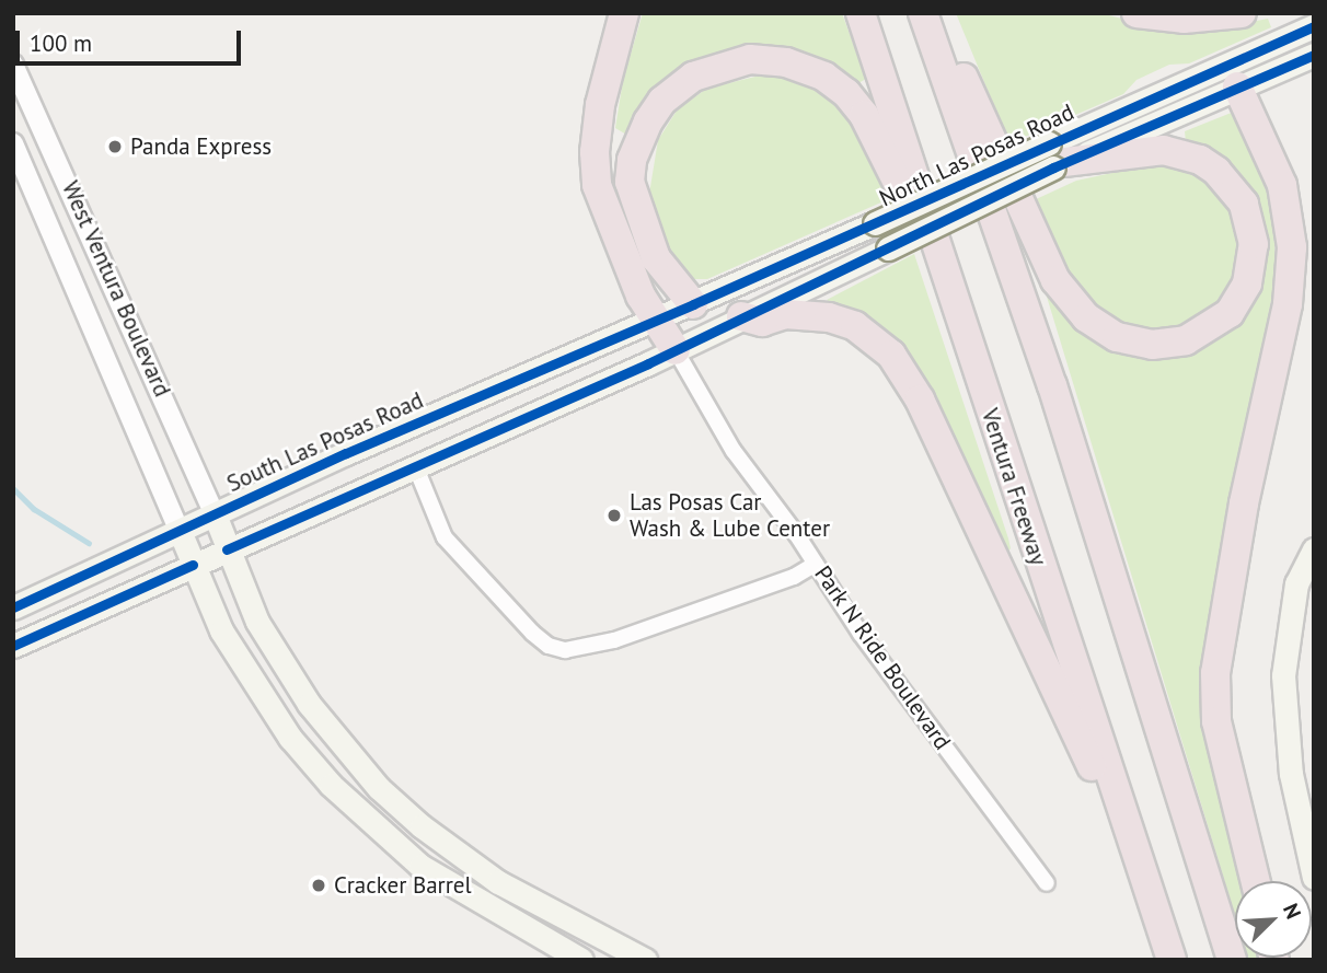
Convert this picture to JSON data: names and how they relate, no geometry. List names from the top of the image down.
{
  "streets": {
    "highway": ["Ventura Freeway"],
    "main road": ["North Las Posas Road", "South Las Posas Road"],
    "street": ["West Ventura Boulevard", "Park N Ride Boulevard"]
  },
  "crossings": [
    ["North Las Posas Road", "South Las Posas Road"],
    ["North Las Posas Road", "Park N Ride Boulevard"],
    ["West Ventura Boulevard", "South Las Posas Road"]
  ],
  "places": ["Panda Express", "Las Posas Car Wash & Lube Center", "Cracker Barrel"],
  "scale_bar": "100 m",
  "north": "top right"
}
